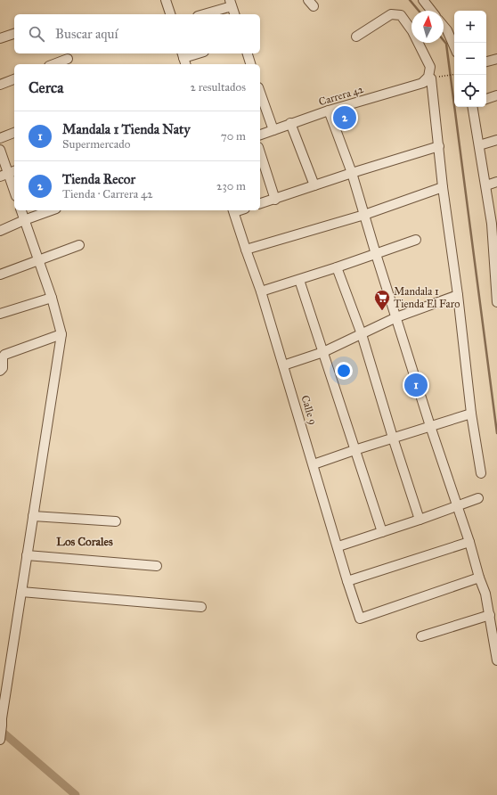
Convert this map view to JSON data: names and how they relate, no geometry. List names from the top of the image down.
{
  "streets": {
    "street": ["Carrera 42", "Calle 9"]
  },
  "districts": ["Los Corales"],
  "places": {
    "supermarket": ["Mandala 1 Tienda El Faro"]
  },
  "north": "top",
  "page": {
    "map_buttons": ["+", "−"],
    "search": "Buscar aquí",
    "heading": ["Cerca", "2 resultados"],
    "pins": ["2", "1"],
    "list": [
      {
        "mark": "1",
        "name": "Mandala 1 Tienda Naty",
        "note": "Supermercado",
        "value": "70 m"
      },
      {
        "mark": "2",
        "name": "Tienda Recor",
        "note": "Tienda · Carrera 42",
        "value": "230 m"
      }
    ]
  }
}
